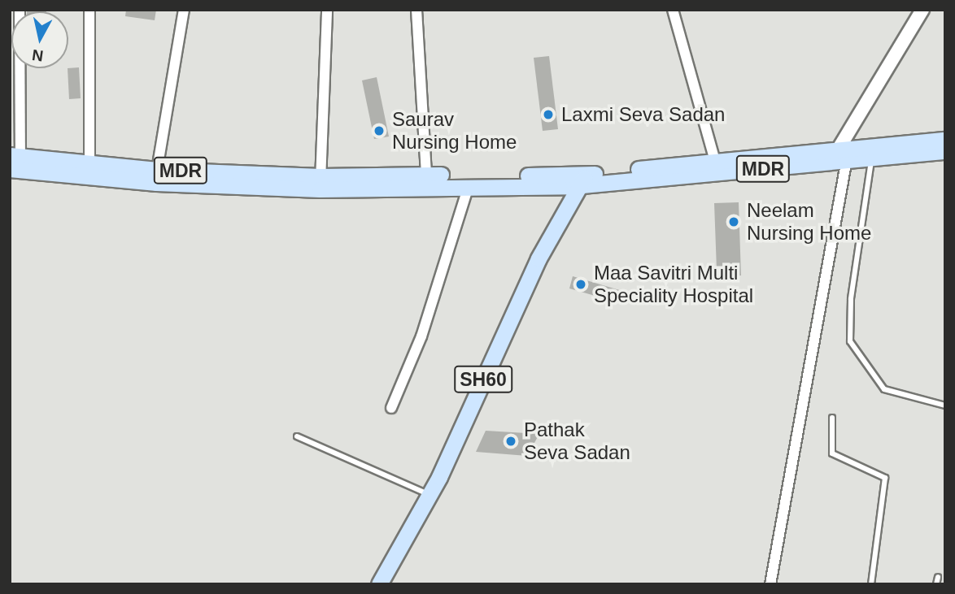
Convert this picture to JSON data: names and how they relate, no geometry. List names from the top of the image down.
{
  "streets": {
    "main road": ["MDR", "SH60"]
  },
  "crossings": [
    ["MDR", "SH60"]
  ],
  "places": [
    "Laxmi Seva Sadan",
    "Saurav Nursing Home",
    "Neelam Nursing Home",
    "Maa Savitri Multi Speciality Hospital",
    "Pathak Seva Sadan"
  ],
  "north": "bottom"
}
